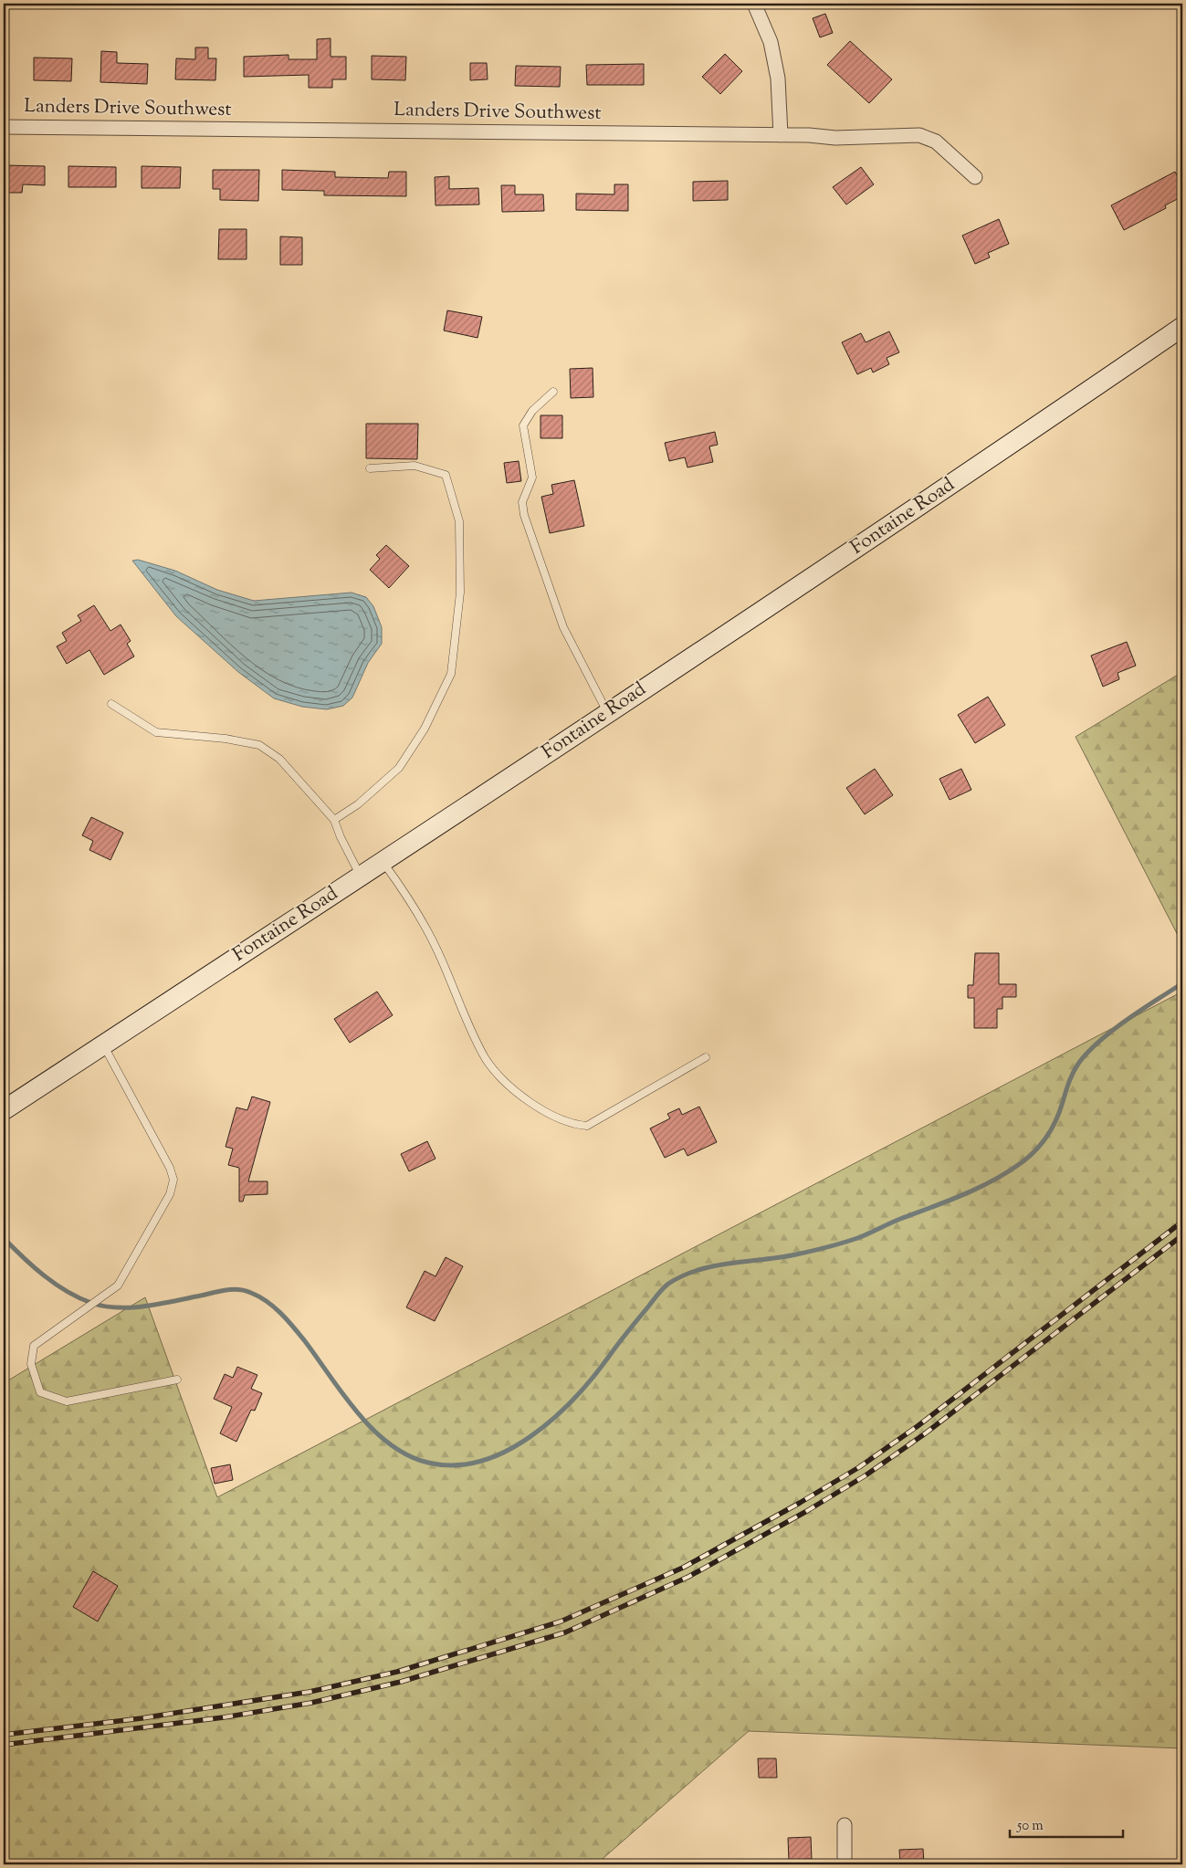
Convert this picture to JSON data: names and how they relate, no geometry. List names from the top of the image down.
{
  "streets": {
    "main road": ["Fontaine Road"],
    "street": ["Landers Drive Southwest"]
  },
  "scale_bar": "50 m"
}
